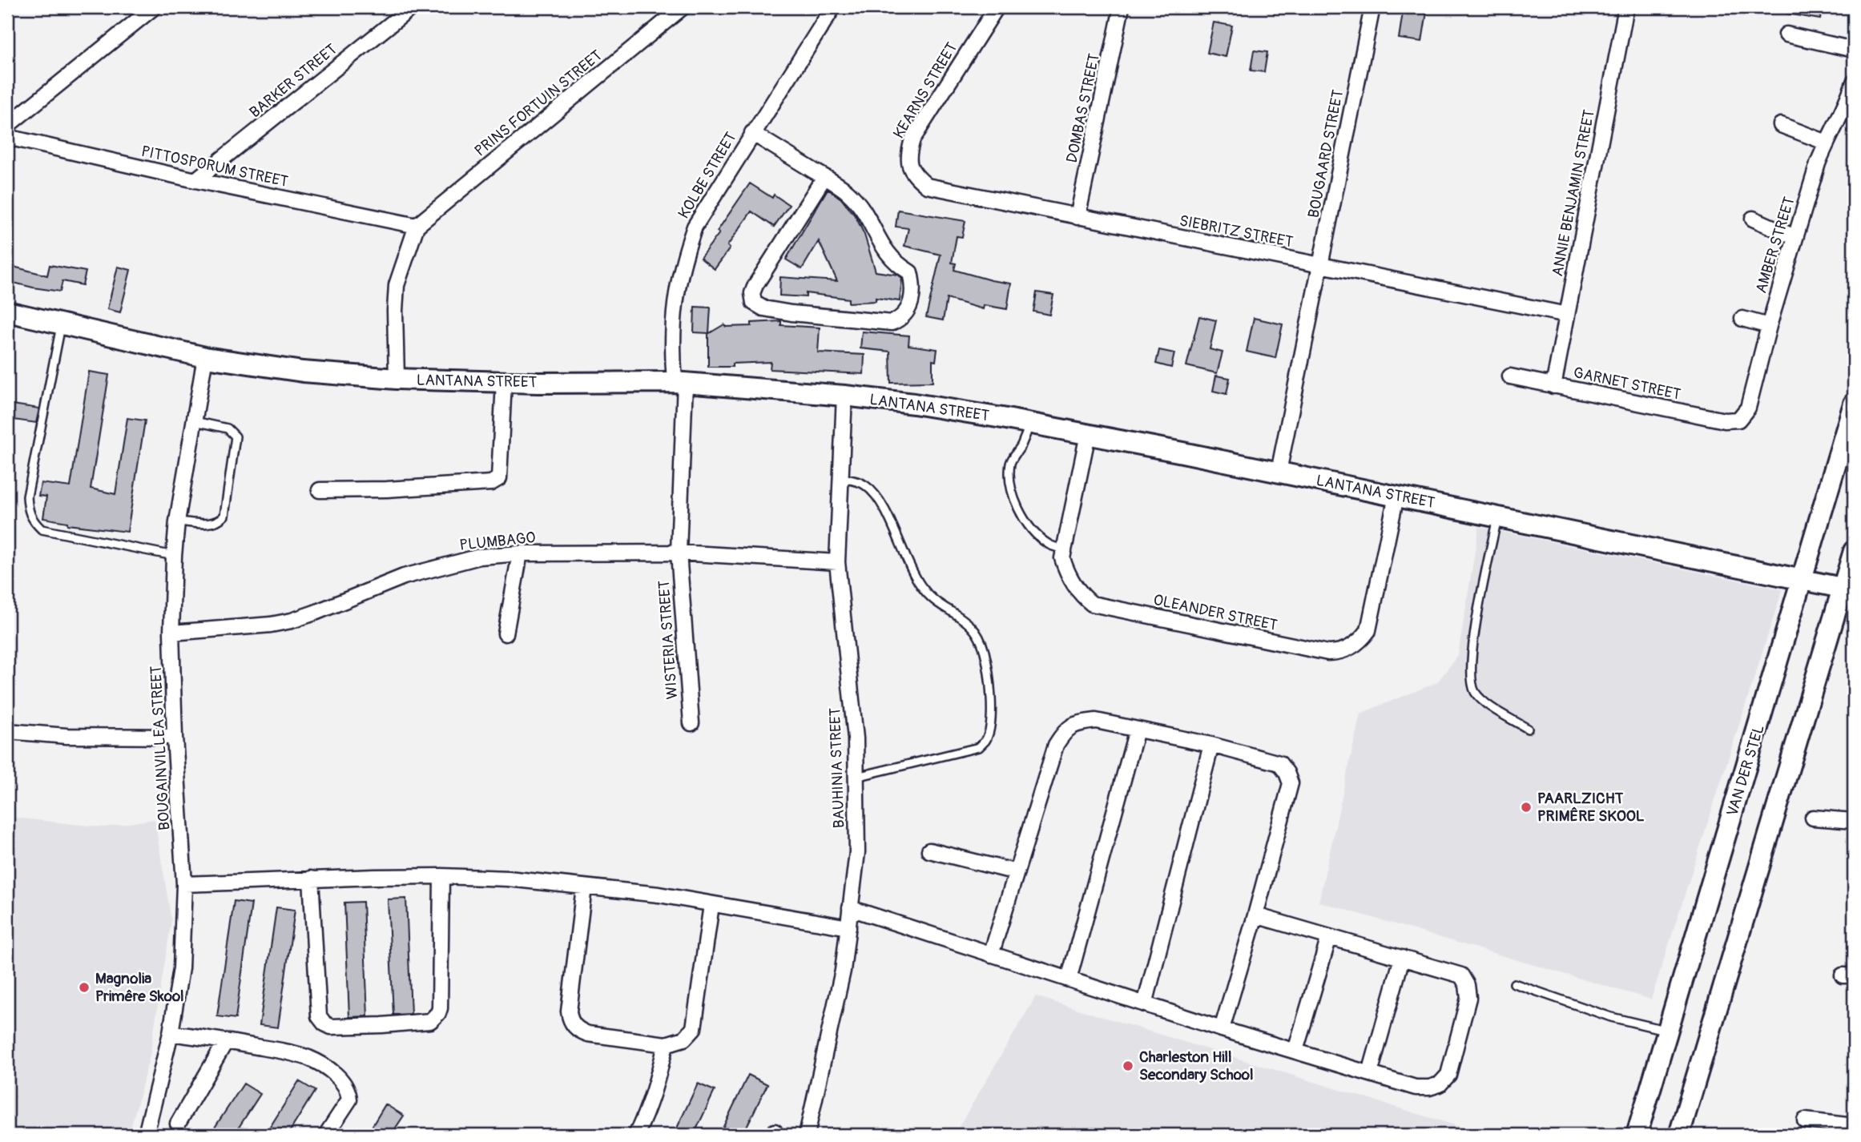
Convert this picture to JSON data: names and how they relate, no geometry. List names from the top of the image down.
{
  "streets": {
    "street": [
      "BARKER STREET",
      "KEARNS STREET",
      "PRINS FORTUIN STREET",
      "DOMBAS STREET",
      "BOUGAARD STREET",
      "PITTOSPORUM STREET",
      "KOLBE STREET",
      "ANNIE BENJAMIN STREET",
      "SIEBRITZ STREET",
      "AMBER STREET",
      "LANTANA STREET",
      "GARNET STREET",
      "PLUMBAGO",
      "OLEANDER STREET",
      "WISTERIA STREET",
      "BOUGAINVILLEA STREET",
      "BAUHINIA STREET",
      "VAN DER STEL"
    ]
  },
  "crossings": [
    ["BARKER STREET", "PITTOSPORUM STREET"],
    ["KEARNS STREET", "SIEBRITZ STREET"],
    ["PRINS FORTUIN STREET", "PITTOSPORUM STREET"],
    ["DOMBAS STREET", "SIEBRITZ STREET"],
    ["BOUGAARD STREET", "SIEBRITZ STREET"],
    ["BOUGAARD STREET", "LANTANA STREET"],
    ["KOLBE STREET", "LANTANA STREET"],
    ["KOLBE STREET", "PLUMBAGO"],
    ["KOLBE STREET", "WISTERIA STREET"],
    ["ANNIE BENJAMIN STREET", "SIEBRITZ STREET"],
    ["ANNIE BENJAMIN STREET", "GARNET STREET"],
    ["AMBER STREET", "GARNET STREET"],
    ["LANTANA STREET", "OLEANDER STREET"],
    ["LANTANA STREET", "BOUGAINVILLEA STREET"],
    ["LANTANA STREET", "BAUHINIA STREET"],
    ["LANTANA STREET", "VAN DER STEL"],
    ["PLUMBAGO", "WISTERIA STREET"],
    ["PLUMBAGO", "BOUGAINVILLEA STREET"],
    ["PLUMBAGO", "BAUHINIA STREET"]
  ],
  "places": ["PAARLZICHT PRIMÊRE SKOOL", "Magnolia Primêre Skool", "Charleston Hill Secondary School"]
}
